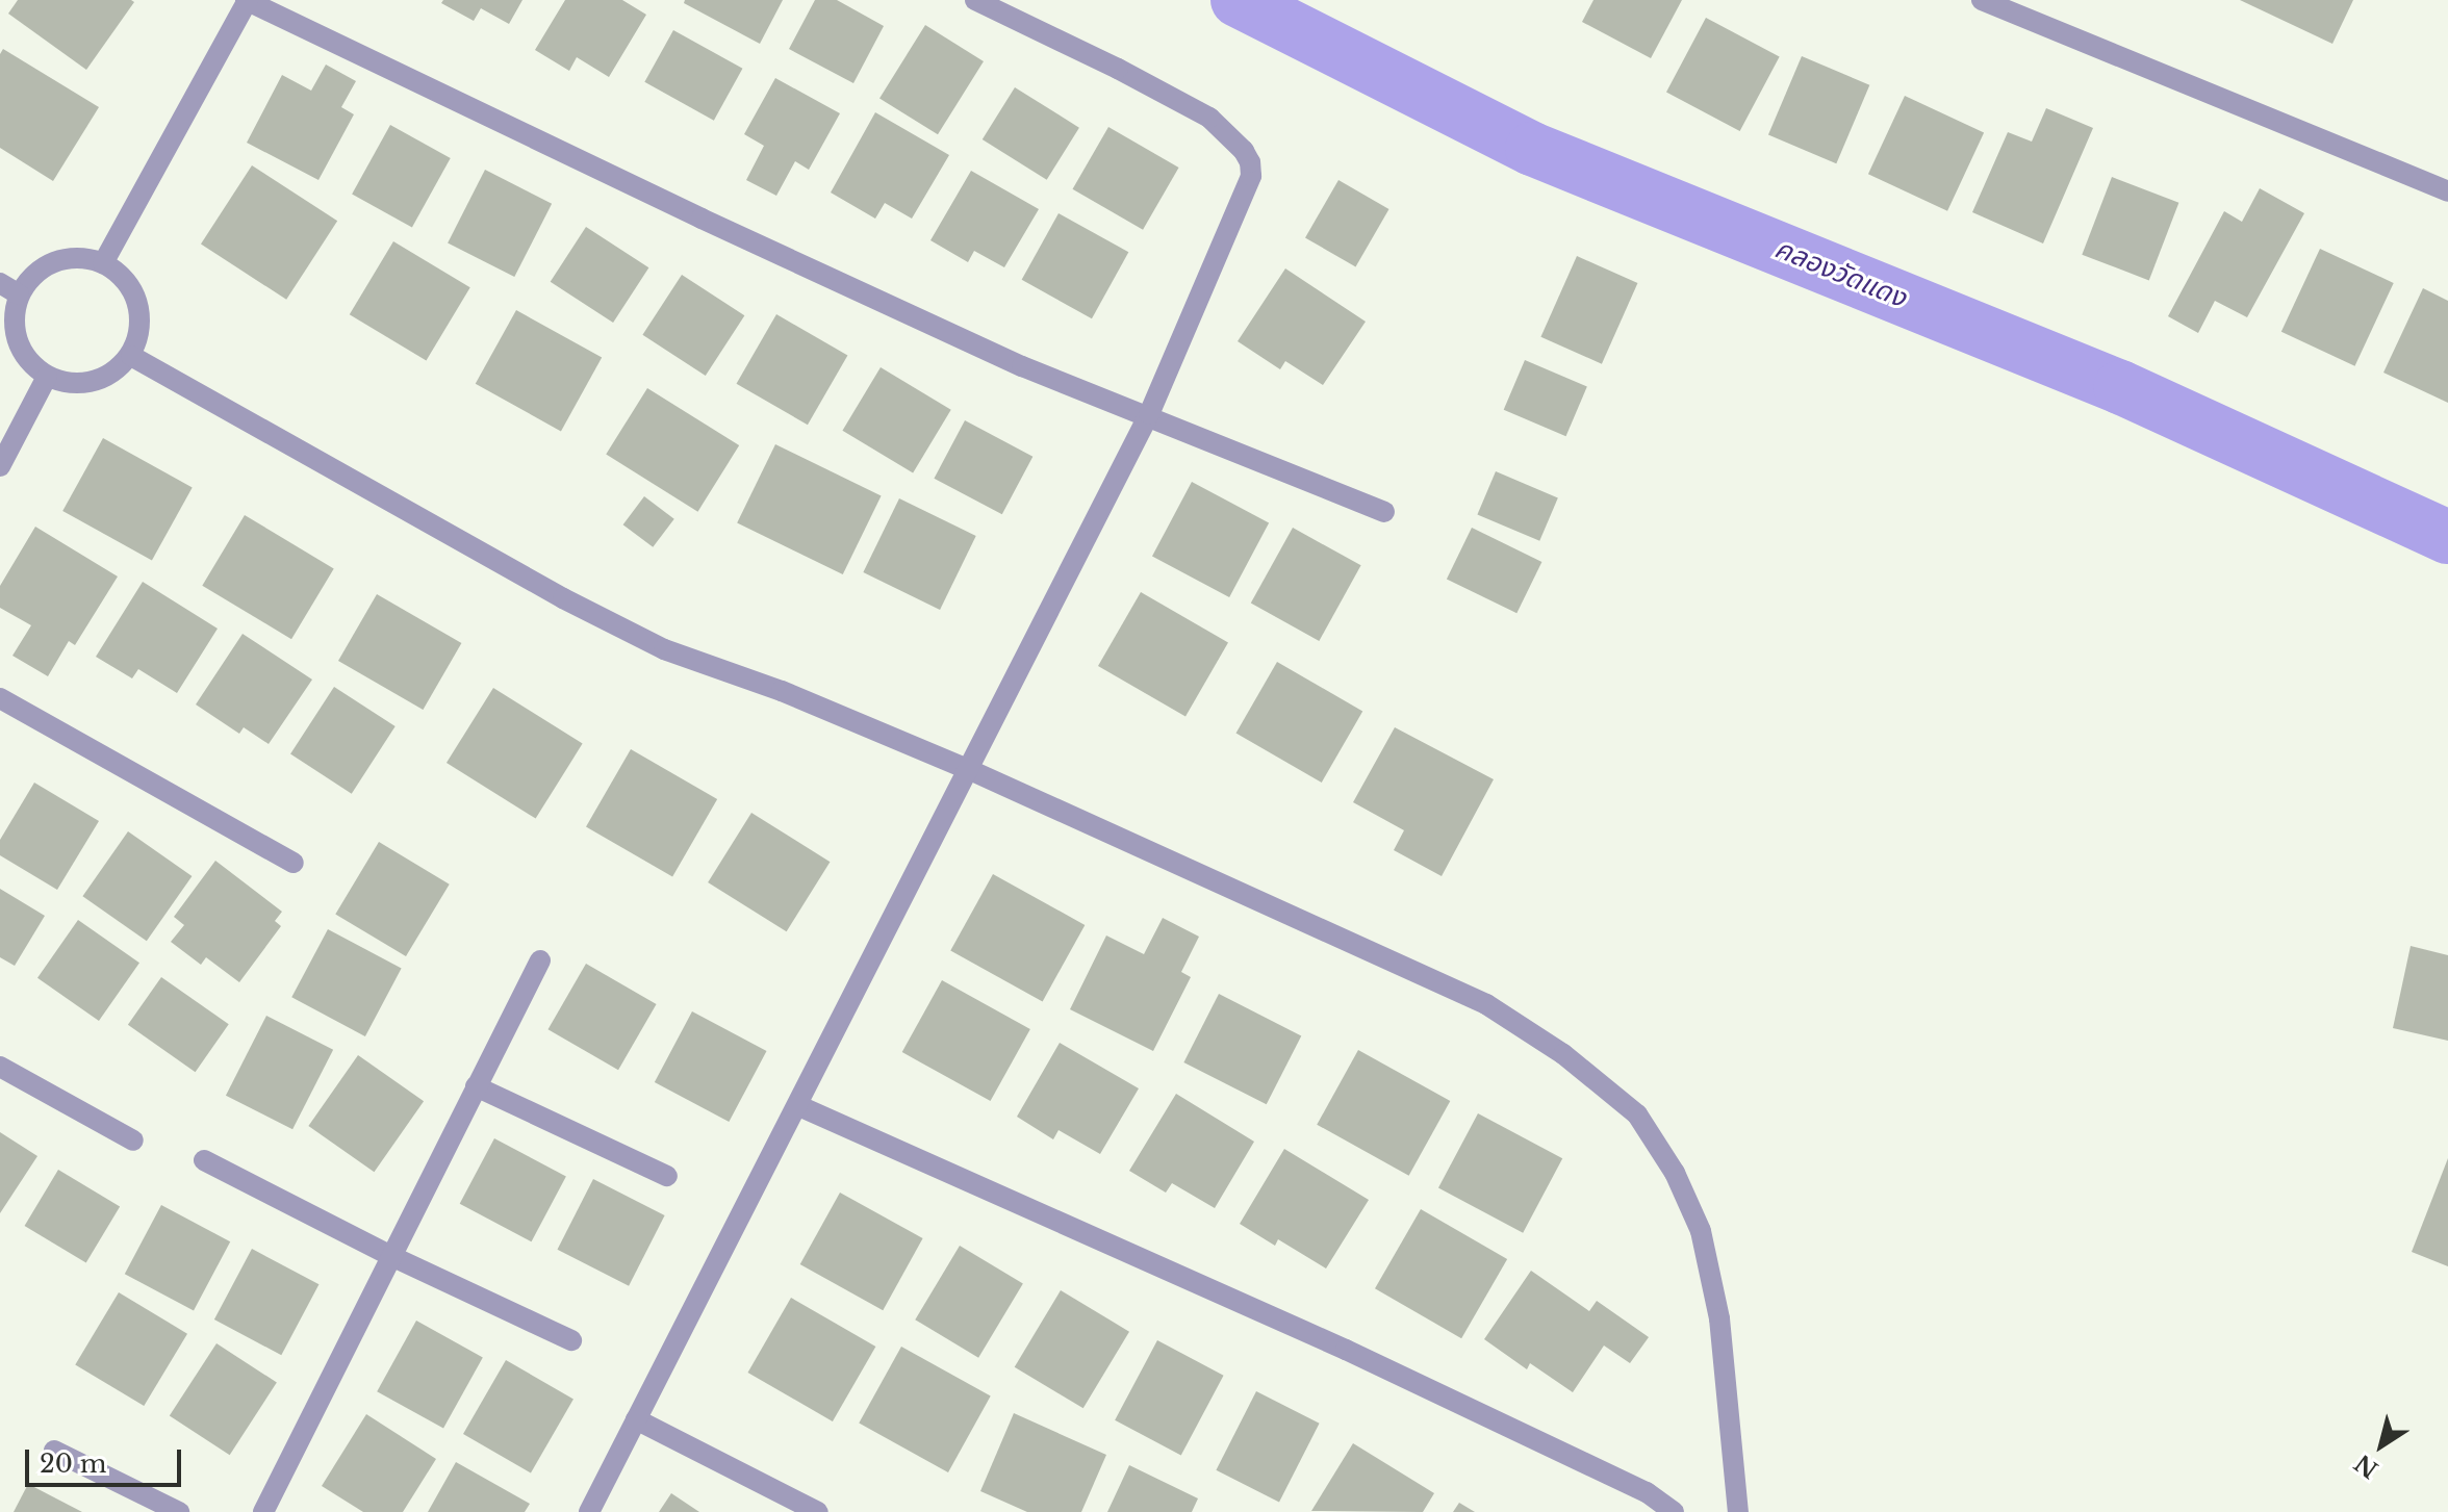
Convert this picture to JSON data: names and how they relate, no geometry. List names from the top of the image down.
{
  "water": ["คลองวัดแดง"],
  "scale_bar": "20 m",
  "north": "bottom left"
}
